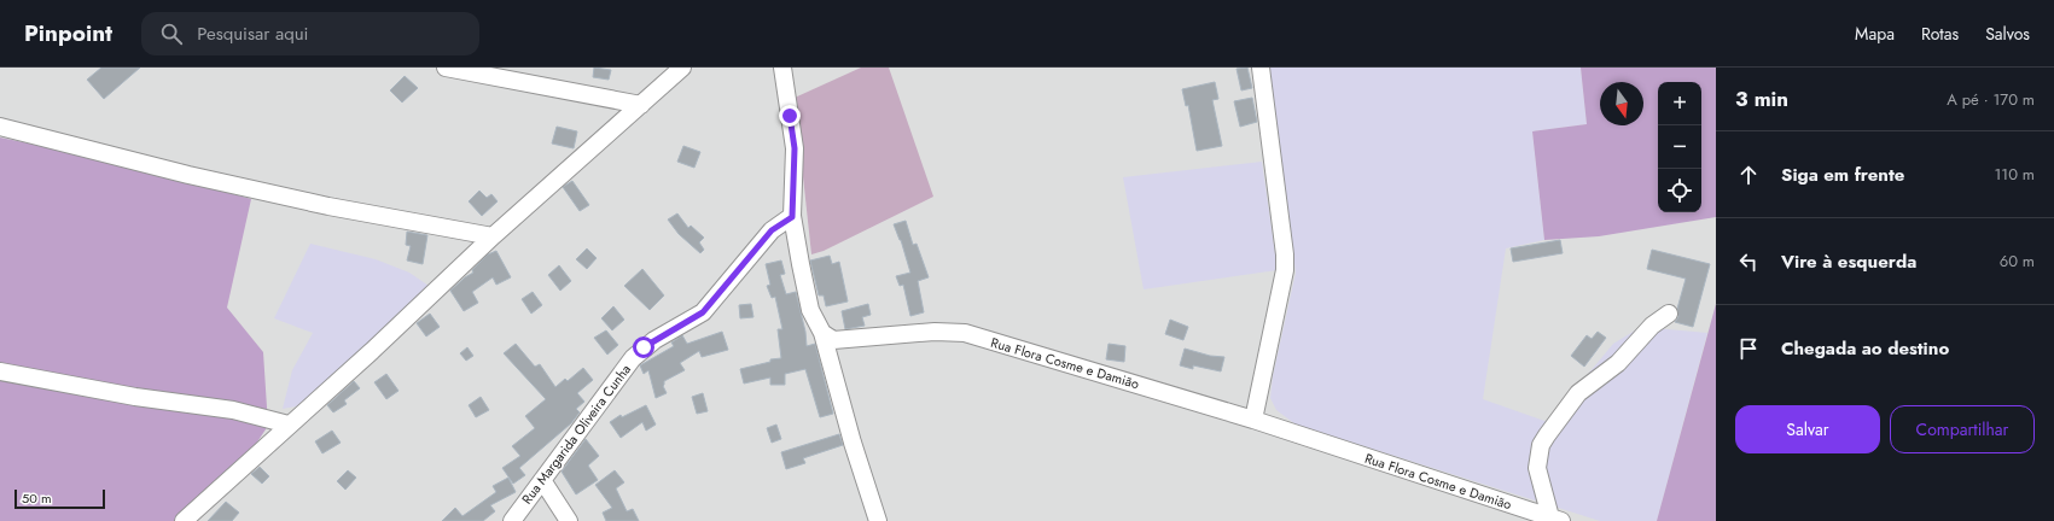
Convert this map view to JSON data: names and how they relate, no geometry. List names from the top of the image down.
{
  "streets": {
    "street": ["Rua Flora Cosme e Damião", "Rua Margarida Oliveira Cunha"]
  },
  "scale_bar": "50 m",
  "north": "bottom",
  "page": {
    "header": "Pinpoint",
    "search": "Pesquisar aqui",
    "nav": ["Mapa", "Rotas", "Salvos"],
    "heading": ["3 min", "A pé · 170 m"],
    "map_buttons": ["+", "−"],
    "list": [
      ["Siga em frente", "110 m"],
      ["Vire à esquerda", "60 m"],
      "Chegada ao destino"
    ],
    "buttons": ["Salvar", "Compartilhar"],
    "scale": "50 m"
  }
}
